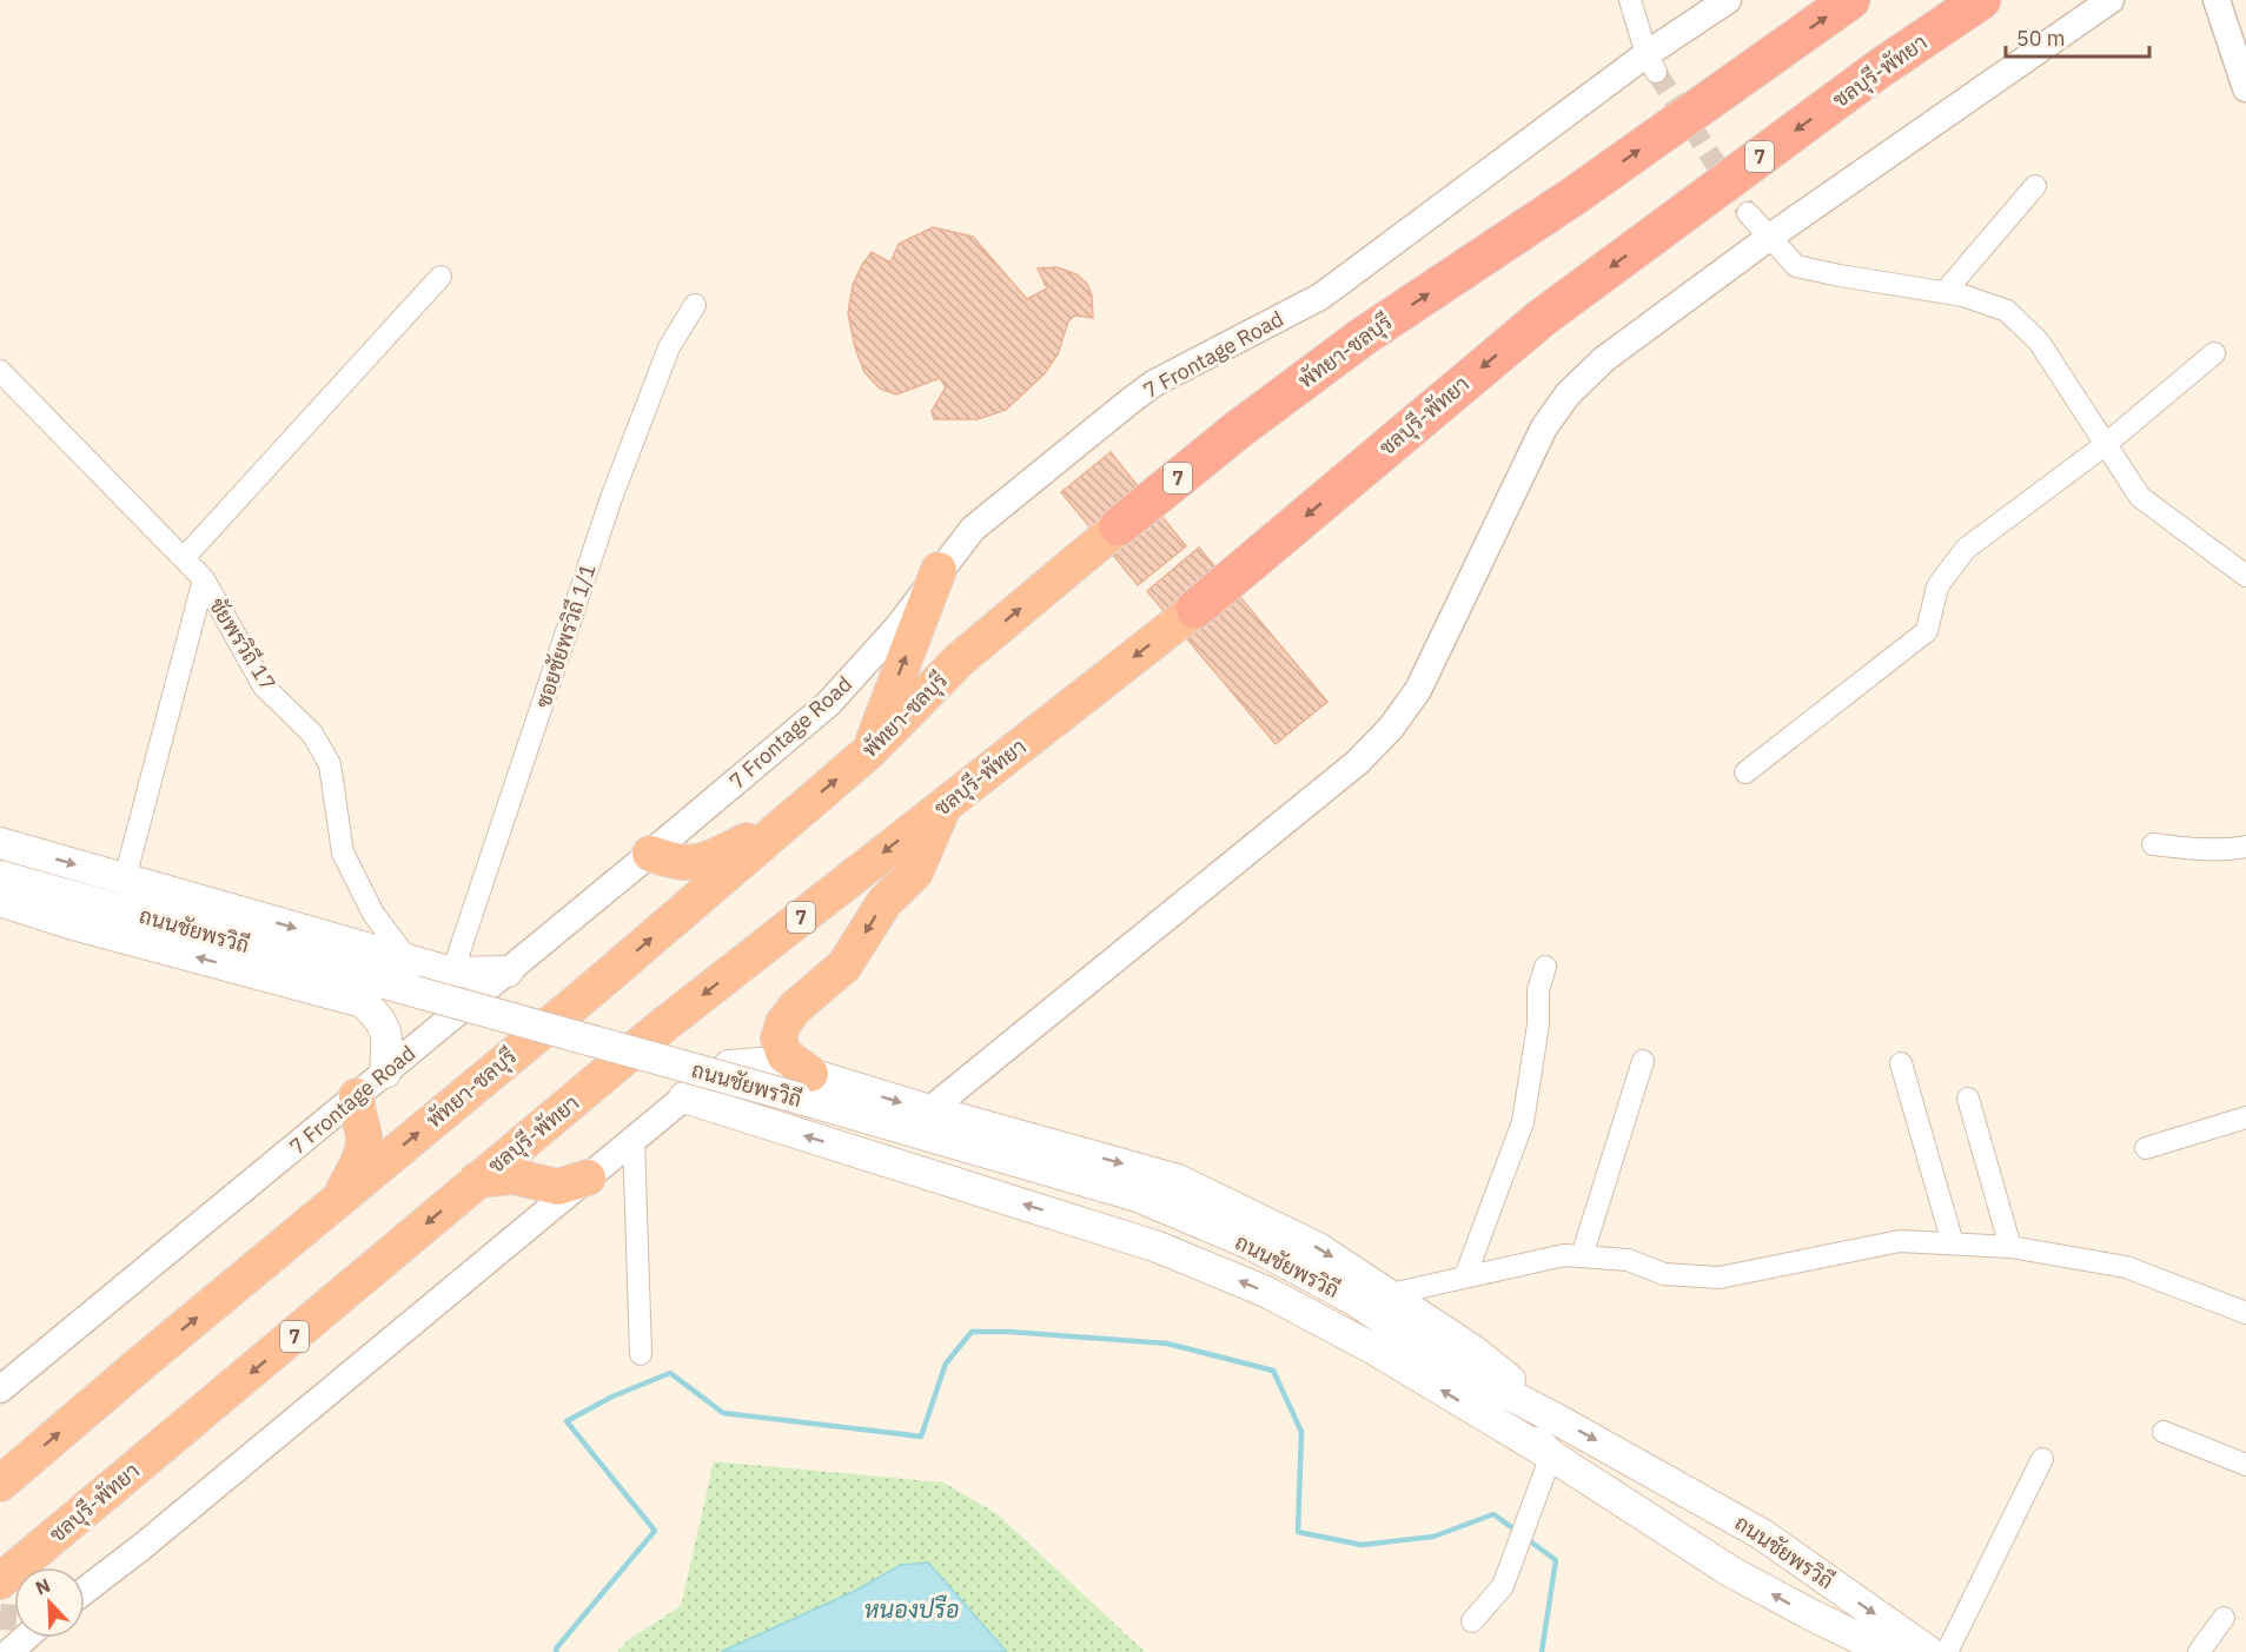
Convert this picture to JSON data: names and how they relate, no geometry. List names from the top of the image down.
{
  "streets": {
    "highway": ["ชลบุรี-พัทยา", "7", "พัทยา-ชลบุรี"],
    "main road": ["ถนนชัยพรวิถี"],
    "street": ["7 Frontage Road", "ซอยชัยพรวิถี 1/1", "ชัยพรวิถี 17"]
  },
  "crossings": [
    ["7 Frontage Road", "ถนนชัยพรวิถี"],
    ["ซอยชัยพรวิถี 1/1", "ถนนชัยพรวิถี"],
    ["ชัยพรวิถี 17", "ถนนชัยพรวิถี"]
  ],
  "one_way": ["ชลบุรี-พัทยา", "พัทยา-ชลบุรี"],
  "water": ["หนองปรือ"],
  "scale_bar": "50 m",
  "north": "top left"
}
